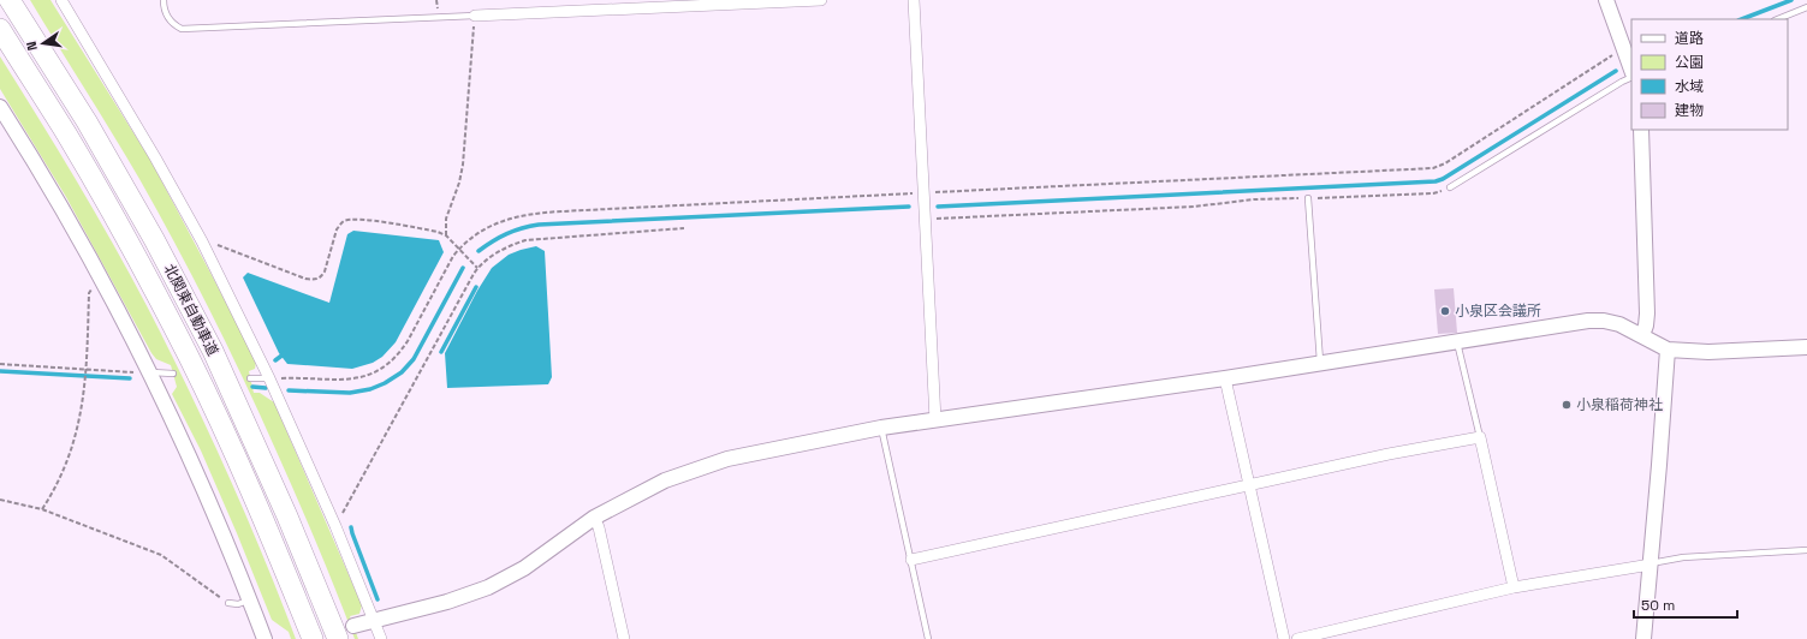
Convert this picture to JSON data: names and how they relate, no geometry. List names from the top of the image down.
{
  "streets": {
    "highway": ["北関東自動車道"]
  },
  "places": ["小泉区会議所", "小泉稲荷神社"],
  "legend": [
    "道路",
    "公園",
    "水域",
    "建物"
  ],
  "scale_bar": "50 m",
  "north": "left"
}
